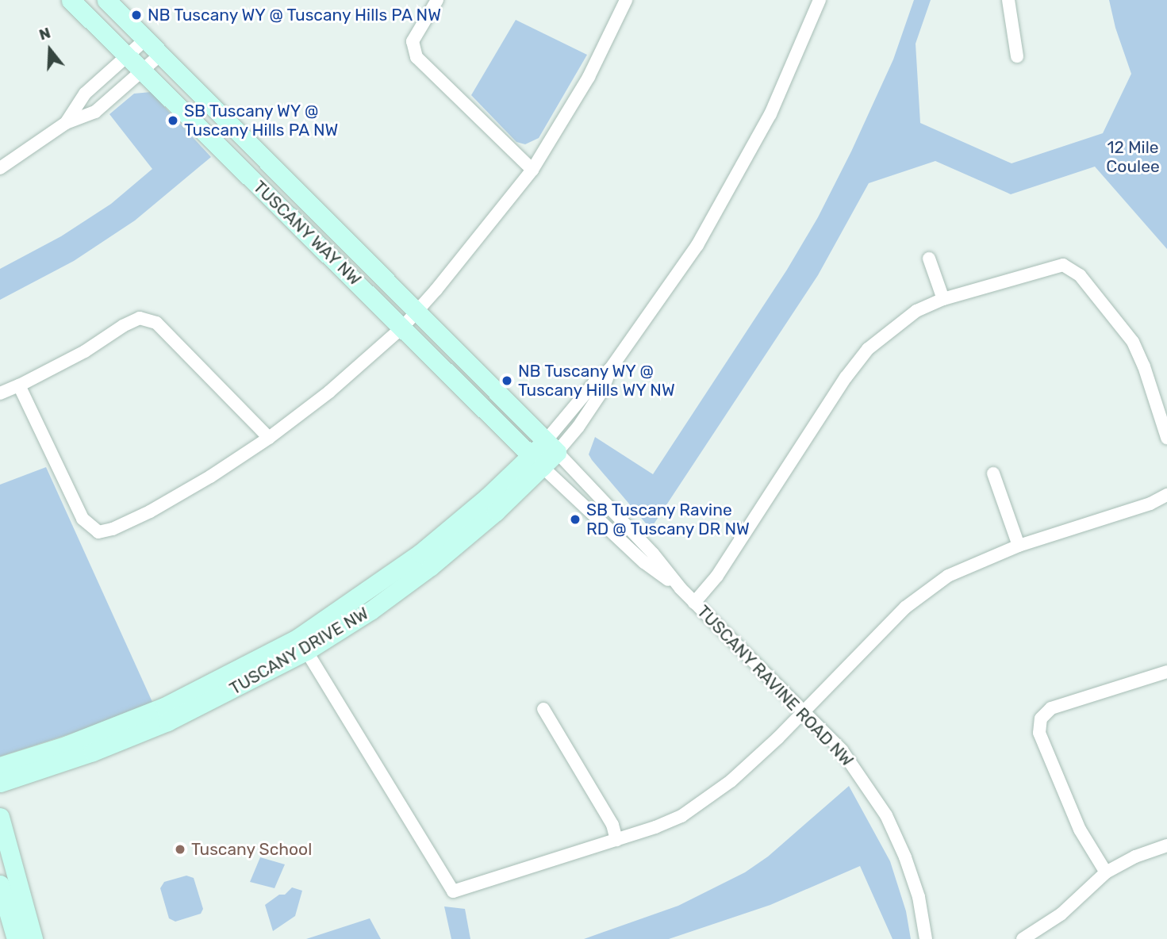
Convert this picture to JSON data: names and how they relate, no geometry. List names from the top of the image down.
{
  "streets": {
    "street": ["TUSCANY WAY NW", "TUSCANY DRIVE NW", "TUSCANY RAVINE ROAD NW"]
  },
  "crossings": [
    ["TUSCANY WAY NW", "TUSCANY DRIVE NW"],
    ["TUSCANY WAY NW", "TUSCANY RAVINE ROAD NW"],
    ["TUSCANY DRIVE NW", "TUSCANY RAVINE ROAD NW"]
  ],
  "parks": ["12 Mile Coulee"],
  "places": [
    "NB Tuscany WY @ Tuscany Hills PA NW",
    "SB Tuscany WY @ Tuscany Hills PA NW",
    "NB Tuscany WY @ Tuscany Hills WY NW",
    "SB Tuscany Ravine RD @ Tuscany DR NW",
    "Tuscany School"
  ],
  "north": "top"
}
